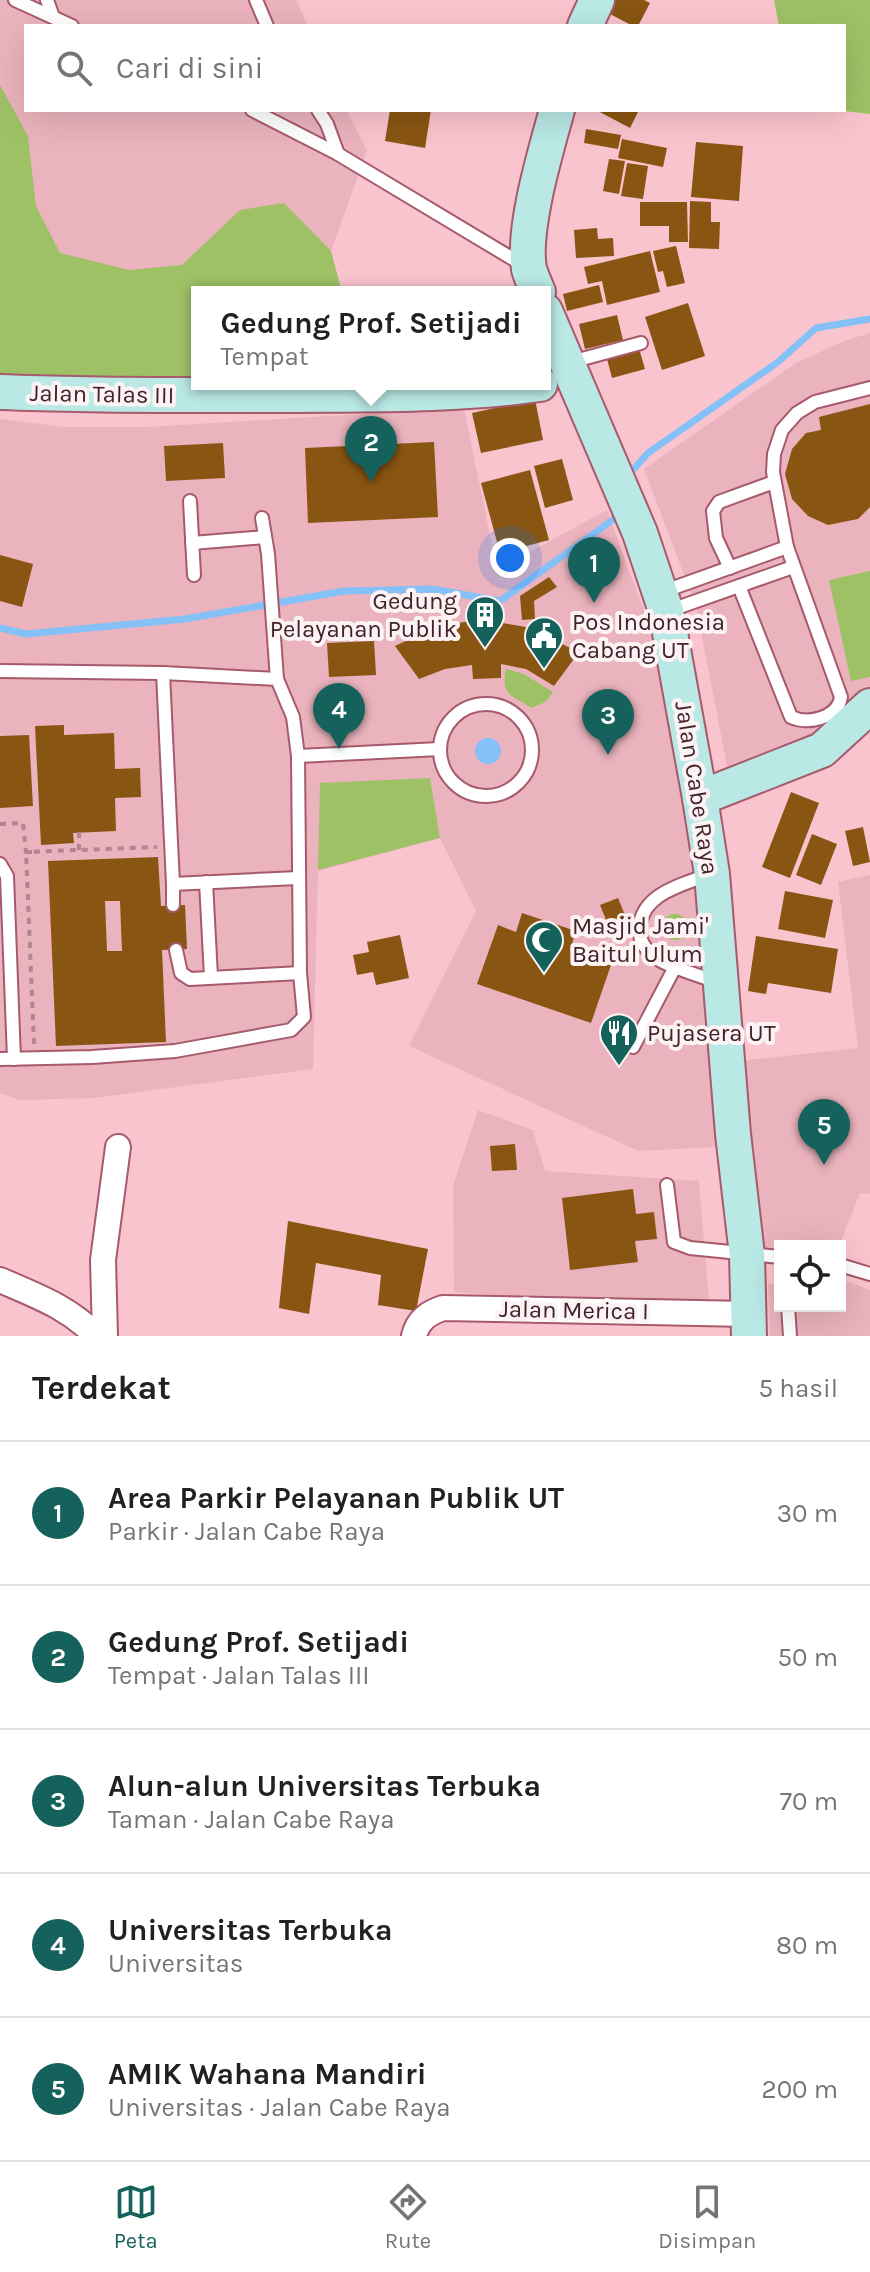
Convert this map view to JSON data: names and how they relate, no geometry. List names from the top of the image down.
{
  "streets": {
    "main road": ["Jalan Talas III", "Jalan Cabe Raya"],
    "street": ["Jalan Merica I"]
  },
  "crossings": [
    ["Jalan Cabe Raya", "Jalan Merica I"]
  ],
  "places": {
    "building": ["Gedung Pelayanan Publik"],
    "public building": ["Pos Indonesia Cabang UT"],
    "mosque": ["Masjid Jami' Baitul Ulum"],
    "restaurant": ["Pujasera UT"]
  },
  "page": {
    "search": "Cari di sini",
    "popup": ["Gedung Prof. Setijadi", "Tempat"],
    "pins": [
      "2",
      "1",
      "4",
      "3",
      "5"
    ],
    "heading": ["Terdekat", "5 hasil"],
    "list": [
      {
        "mark": "1",
        "name": "Area Parkir Pelayanan Publik UT",
        "note": "Parkir · Jalan Cabe Raya",
        "value": "30 m"
      },
      {
        "mark": "2",
        "name": "Gedung Prof. Setijadi",
        "note": "Tempat · Jalan Talas III",
        "value": "50 m"
      },
      {
        "mark": "3",
        "name": "Alun-alun Universitas Terbuka",
        "note": "Taman · Jalan Cabe Raya",
        "value": "70 m"
      },
      {
        "mark": "4",
        "name": "Universitas Terbuka",
        "note": "Universitas",
        "value": "80 m"
      },
      {
        "mark": "5",
        "name": "AMIK Wahana Mandiri",
        "note": "Universitas · Jalan Cabe Raya",
        "value": "200 m"
      }
    ],
    "nav": ["Peta", "Rute", "Disimpan"]
  }
}
